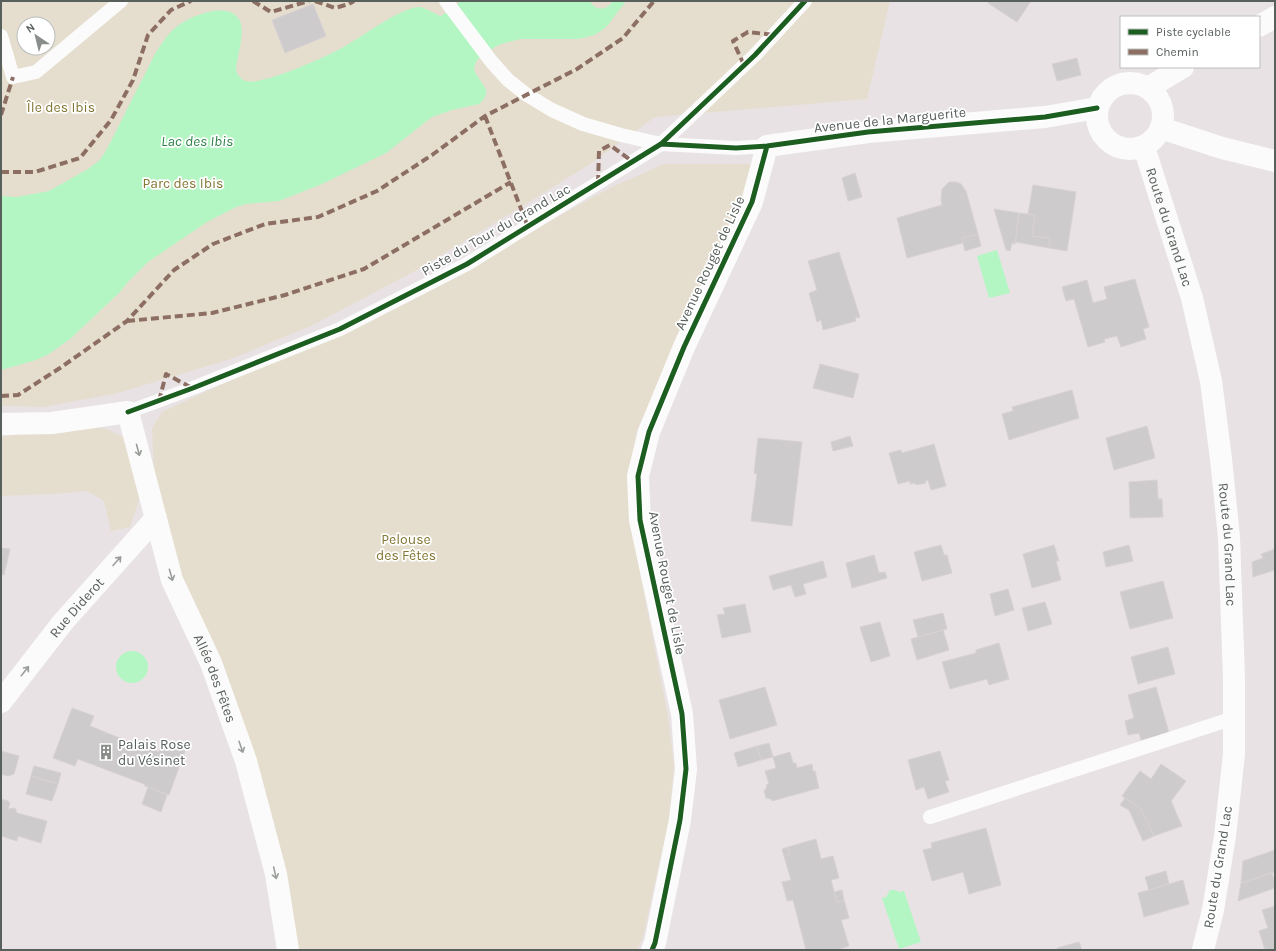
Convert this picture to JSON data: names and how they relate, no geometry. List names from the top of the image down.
{
  "streets": {
    "street": [
      "Avenue de la Marguerite",
      "Route du Grand Lac",
      "Piste du Tour du Grand Lac",
      "Avenue Rouget de Lisle",
      "Rue Diderot",
      "Allée des Fêtes"
    ]
  },
  "crossings": [
    ["Avenue de la Marguerite", "Route du Grand Lac"],
    ["Avenue de la Marguerite", "Piste du Tour du Grand Lac"],
    ["Avenue de la Marguerite", "Avenue Rouget de Lisle"],
    ["Piste du Tour du Grand Lac", "Allée des Fêtes"],
    ["Rue Diderot", "Allée des Fêtes"]
  ],
  "one_way": ["Rue Diderot", "Allée des Fêtes"],
  "water": ["Lac des Ibis"],
  "parks": ["Île des Ibis", "Parc des Ibis", "Pelouse des Fêtes"],
  "places": {
    "building": ["Palais Rose du Vésinet"]
  },
  "legend": ["Piste cyclable", "Chemin"],
  "north": "top left"
}
